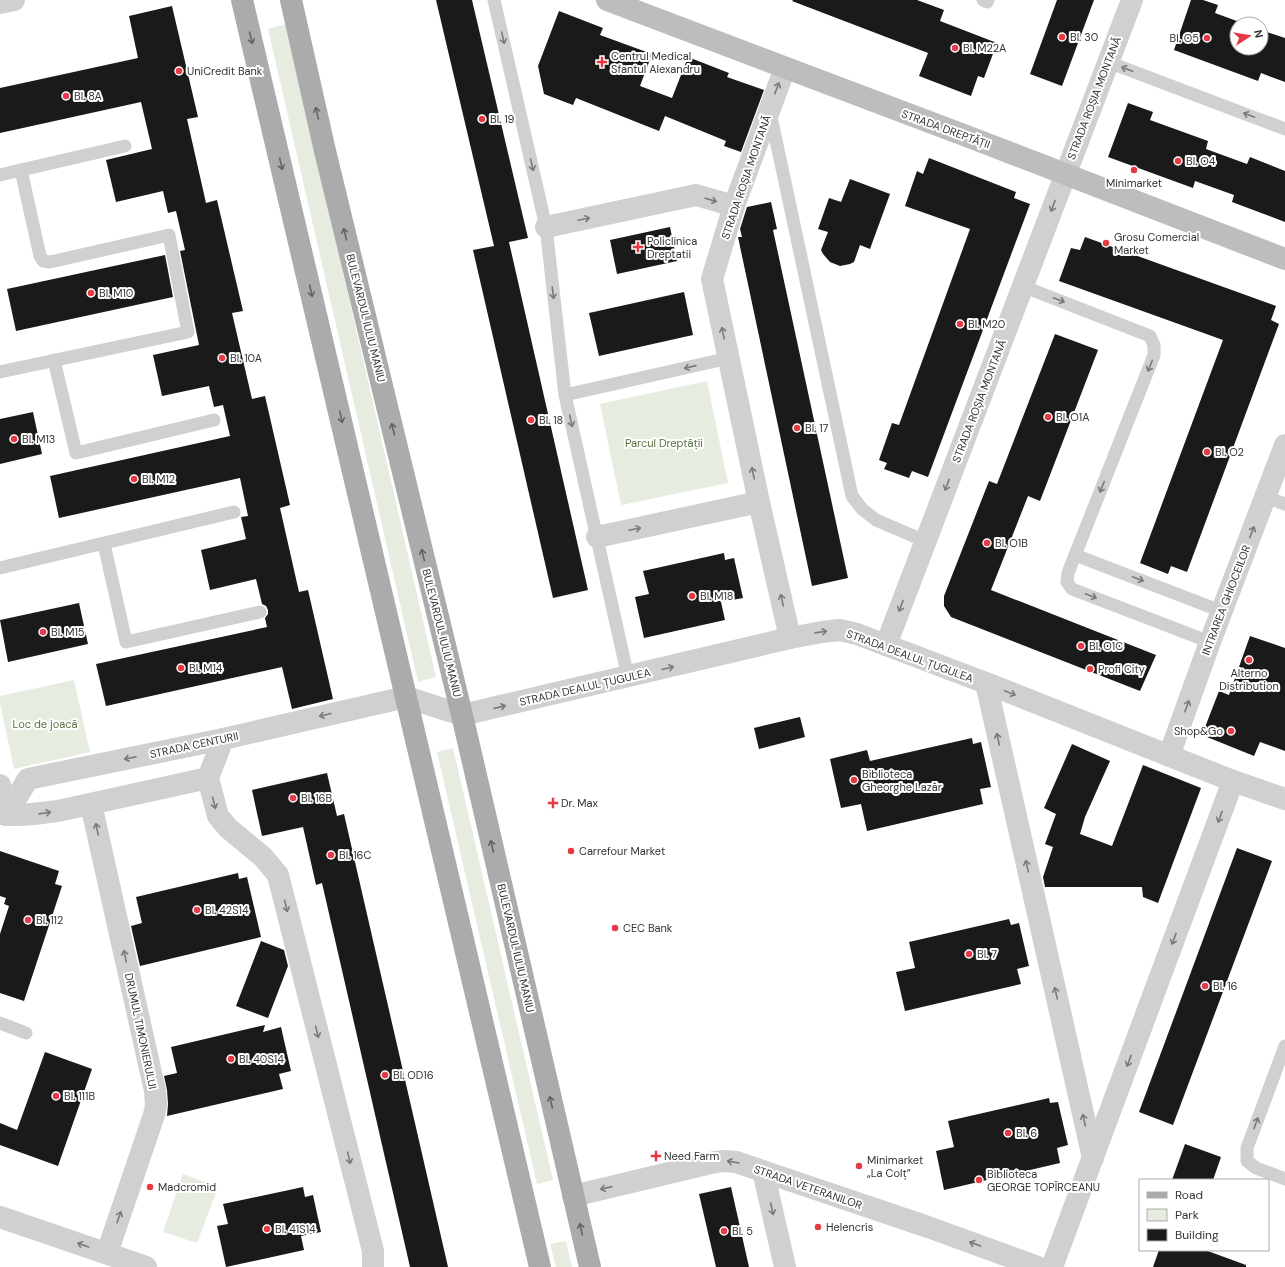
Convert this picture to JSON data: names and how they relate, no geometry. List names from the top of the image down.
{
  "streets": {
    "main road": ["BULEVARDUL IULIU MANIU"],
    "street": [
      "STRADA ROȘIA MONTANĂ",
      "STRADA DREPTĂȚII",
      "INTRAREA GHIOCEILOR",
      "STRADA DEALUL ȚUGULEA",
      "STRADA CENTURII",
      "DRUMUL TIMONIERULUI",
      "STRADA VETERANILOR"
    ]
  },
  "crossings": [
    ["STRADA ROȘIA MONTANĂ", "STRADA DREPTĂȚII"],
    ["STRADA ROȘIA MONTANĂ", "STRADA DEALUL ȚUGULEA"],
    ["BULEVARDUL IULIU MANIU", "STRADA DEALUL ȚUGULEA"],
    ["BULEVARDUL IULIU MANIU", "STRADA VETERANILOR"],
    ["INTRAREA GHIOCEILOR", "STRADA DEALUL ȚUGULEA"]
  ],
  "one_way": ["INTRAREA GHIOCEILOR", "STRADA DEALUL ȚUGULEA", "STRADA VETERANILOR"],
  "parks": ["Parcul Dreptății", "Loc de joacă"],
  "places": {
    "other": [
      "Bl. 30",
      "Bl. O5",
      "Bl. M22A",
      "UniCredit Bank",
      "Bl. 8A",
      "Bl. 19",
      "Bl. O4",
      "Minimarket",
      "Grosu Comercial Market",
      "Bl. M10",
      "Bl. M20",
      "Bl. 10A",
      "Bl. O1A",
      "Bl. 18",
      "Bl. 17",
      "Bl. M13",
      "Bl. O2",
      "Bl. M12",
      "Bl. O1B",
      "Bl. M18",
      "Bl. M15",
      "Bl. O1C",
      "Alterno Distribution",
      "Bl. M14",
      "Profi City",
      "Shop&Go",
      "Biblioteca Gheorghe Lazăr",
      "Bl. 16B",
      "Carrefour Market",
      "Bl. 16C",
      "Bl. 42S14",
      "Bl. 112",
      "CEC Bank",
      "Bl. 7",
      "Bl. 16",
      "Bl. 40S14",
      "Bl. OD16",
      "Bl. 111B",
      "Bl. 6",
      "Minimarket „La Colț”",
      "Biblioteca GEORGE TOPÎRCEANU",
      "Madcromid",
      "Helencris",
      "Bl. 41S14",
      "Bl. 5"
    ],
    "health": [
      "Centrul Medical Sfantul Alexandru",
      "Policlinica Dreptatii",
      "Dr. Max",
      "Need Farm"
    ]
  },
  "legend": ["Road", "Park", "Building"],
  "north": "right"
}
